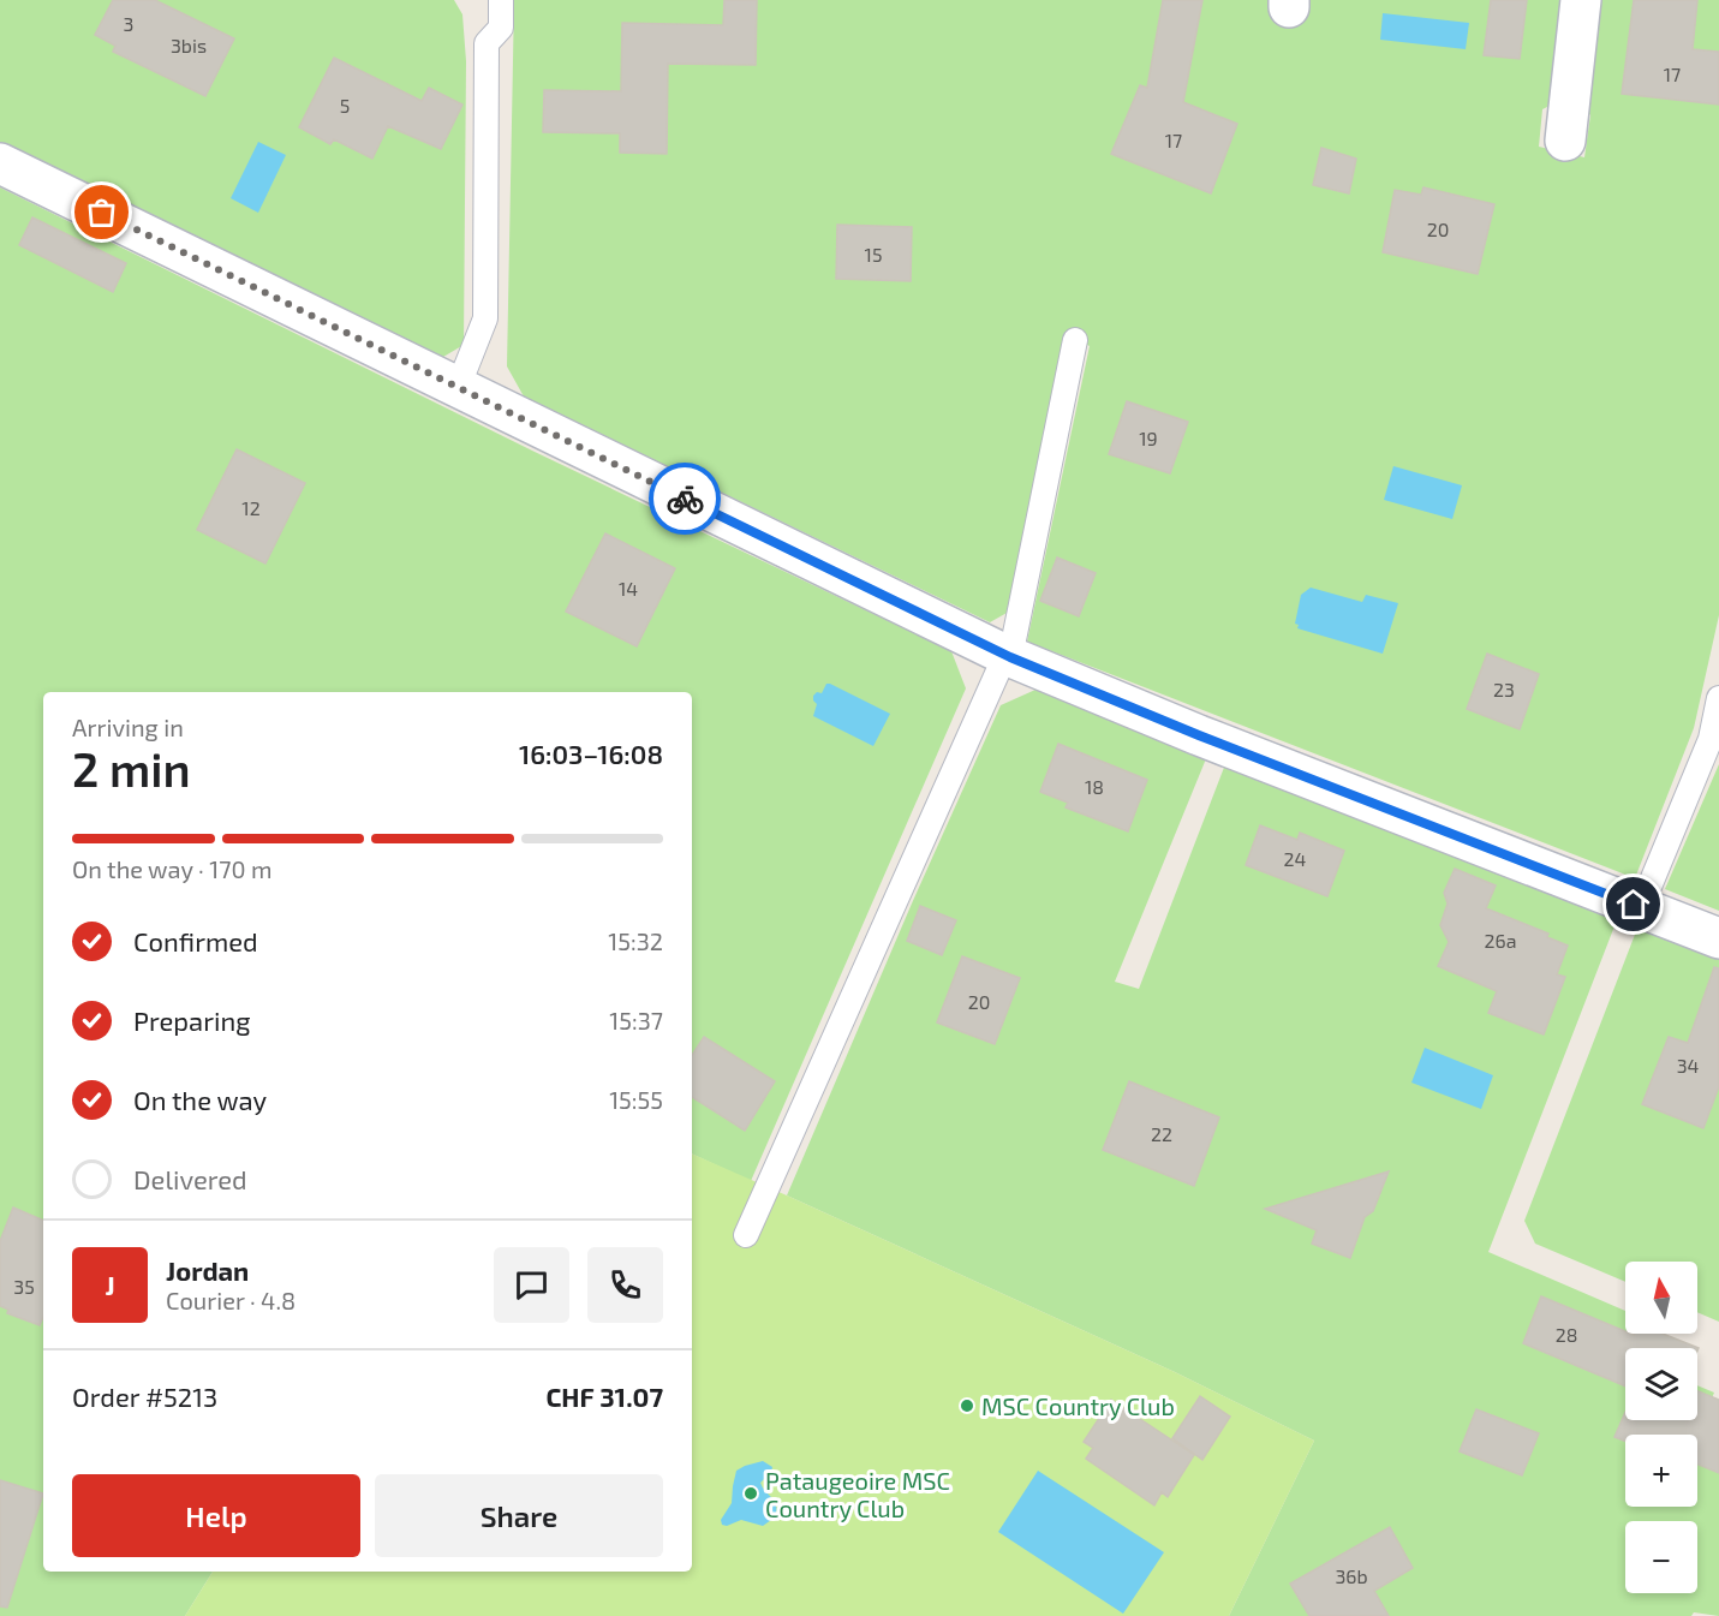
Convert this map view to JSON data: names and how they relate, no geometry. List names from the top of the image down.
{
  "places": ["MSC Country Club", "Pataugeoire MSC Country Club"],
  "house_numbers": [
    "3",
    "3bis",
    "17",
    "5",
    "17",
    "20",
    "15",
    "19",
    "12",
    "14",
    "23",
    "18",
    "24",
    "26a",
    "20",
    "34",
    "22",
    "35",
    "28",
    "36b"
  ],
  "north": "top",
  "page": {
    "heading": ["2 min", "Arriving in", "16:03–16:08"],
    "panel": [
      "Jordan",
      "Courier · 4.8",
      "Order #5213",
      "CHF 31.07"
    ],
    "bar": "On the way · 170 m",
    "list": [
      ["Confirmed", "15:32"],
      ["Preparing", "15:37"],
      ["On the way", "15:55"],
      "Delivered"
    ],
    "round": "J",
    "map_buttons": ["+", "−"],
    "buttons": ["Help", "Share"]
  }
}
